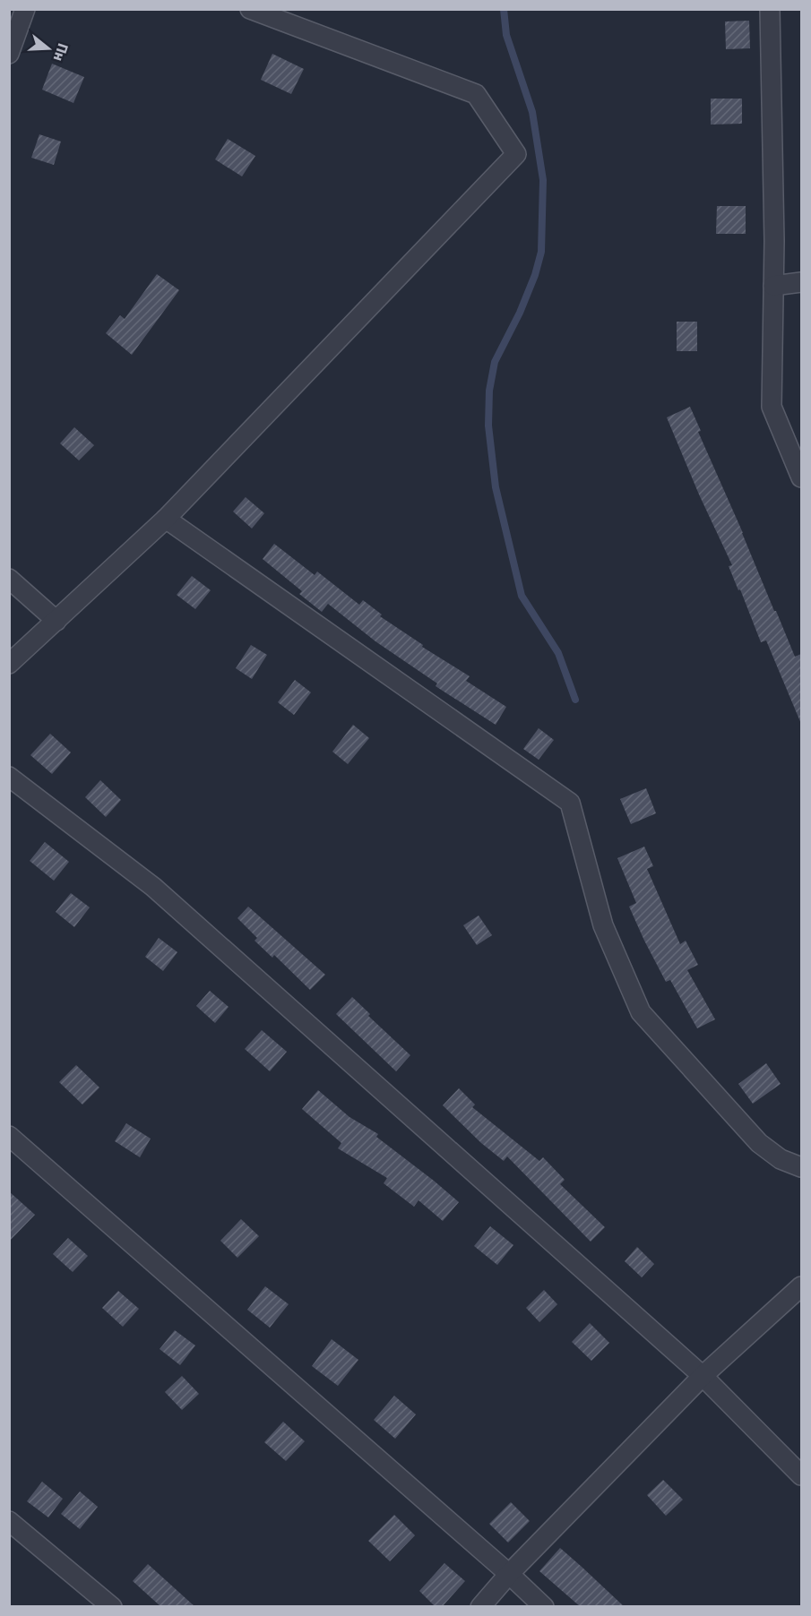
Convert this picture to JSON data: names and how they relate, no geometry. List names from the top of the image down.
{
  "north": "right"
}
